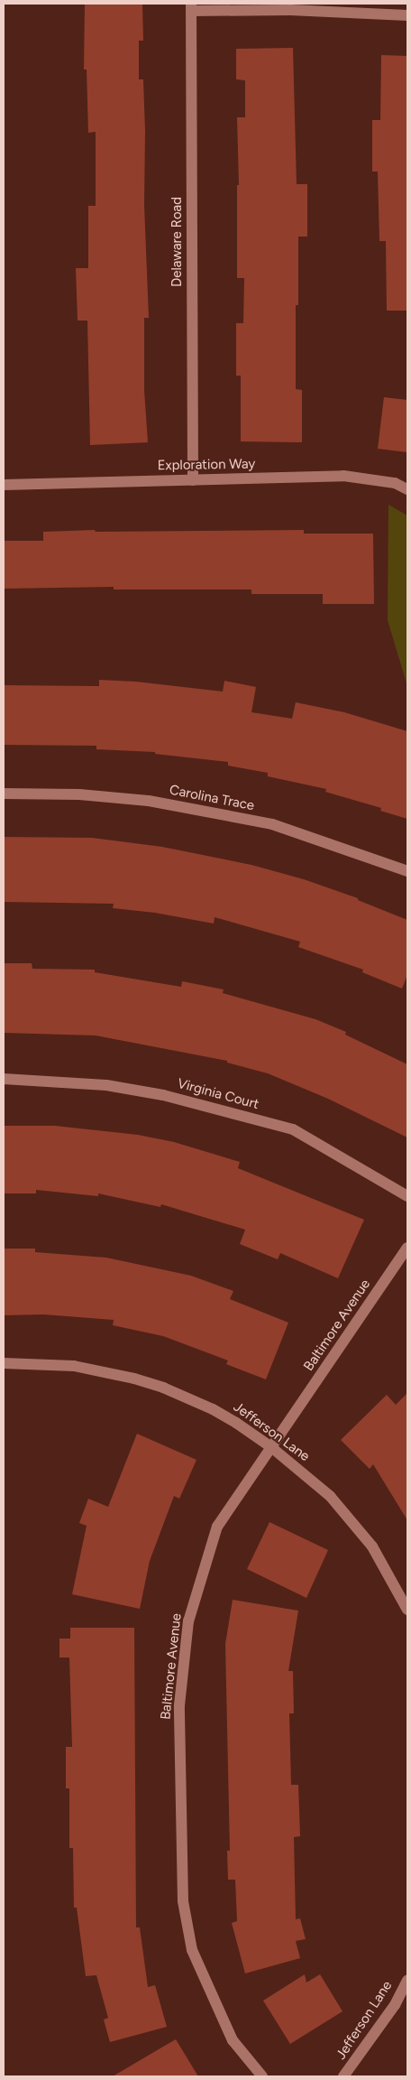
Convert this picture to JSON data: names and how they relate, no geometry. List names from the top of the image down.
{
  "streets": {
    "street": [
      "Delaware Road",
      "Exploration Way",
      "Carolina Trace",
      "Virginia Court",
      "Baltimore Avenue",
      "Jefferson Lane"
    ]
  },
  "crossings": [
    ["Delaware Road", "Exploration Way"],
    ["Baltimore Avenue", "Jefferson Lane"]
  ]
}
